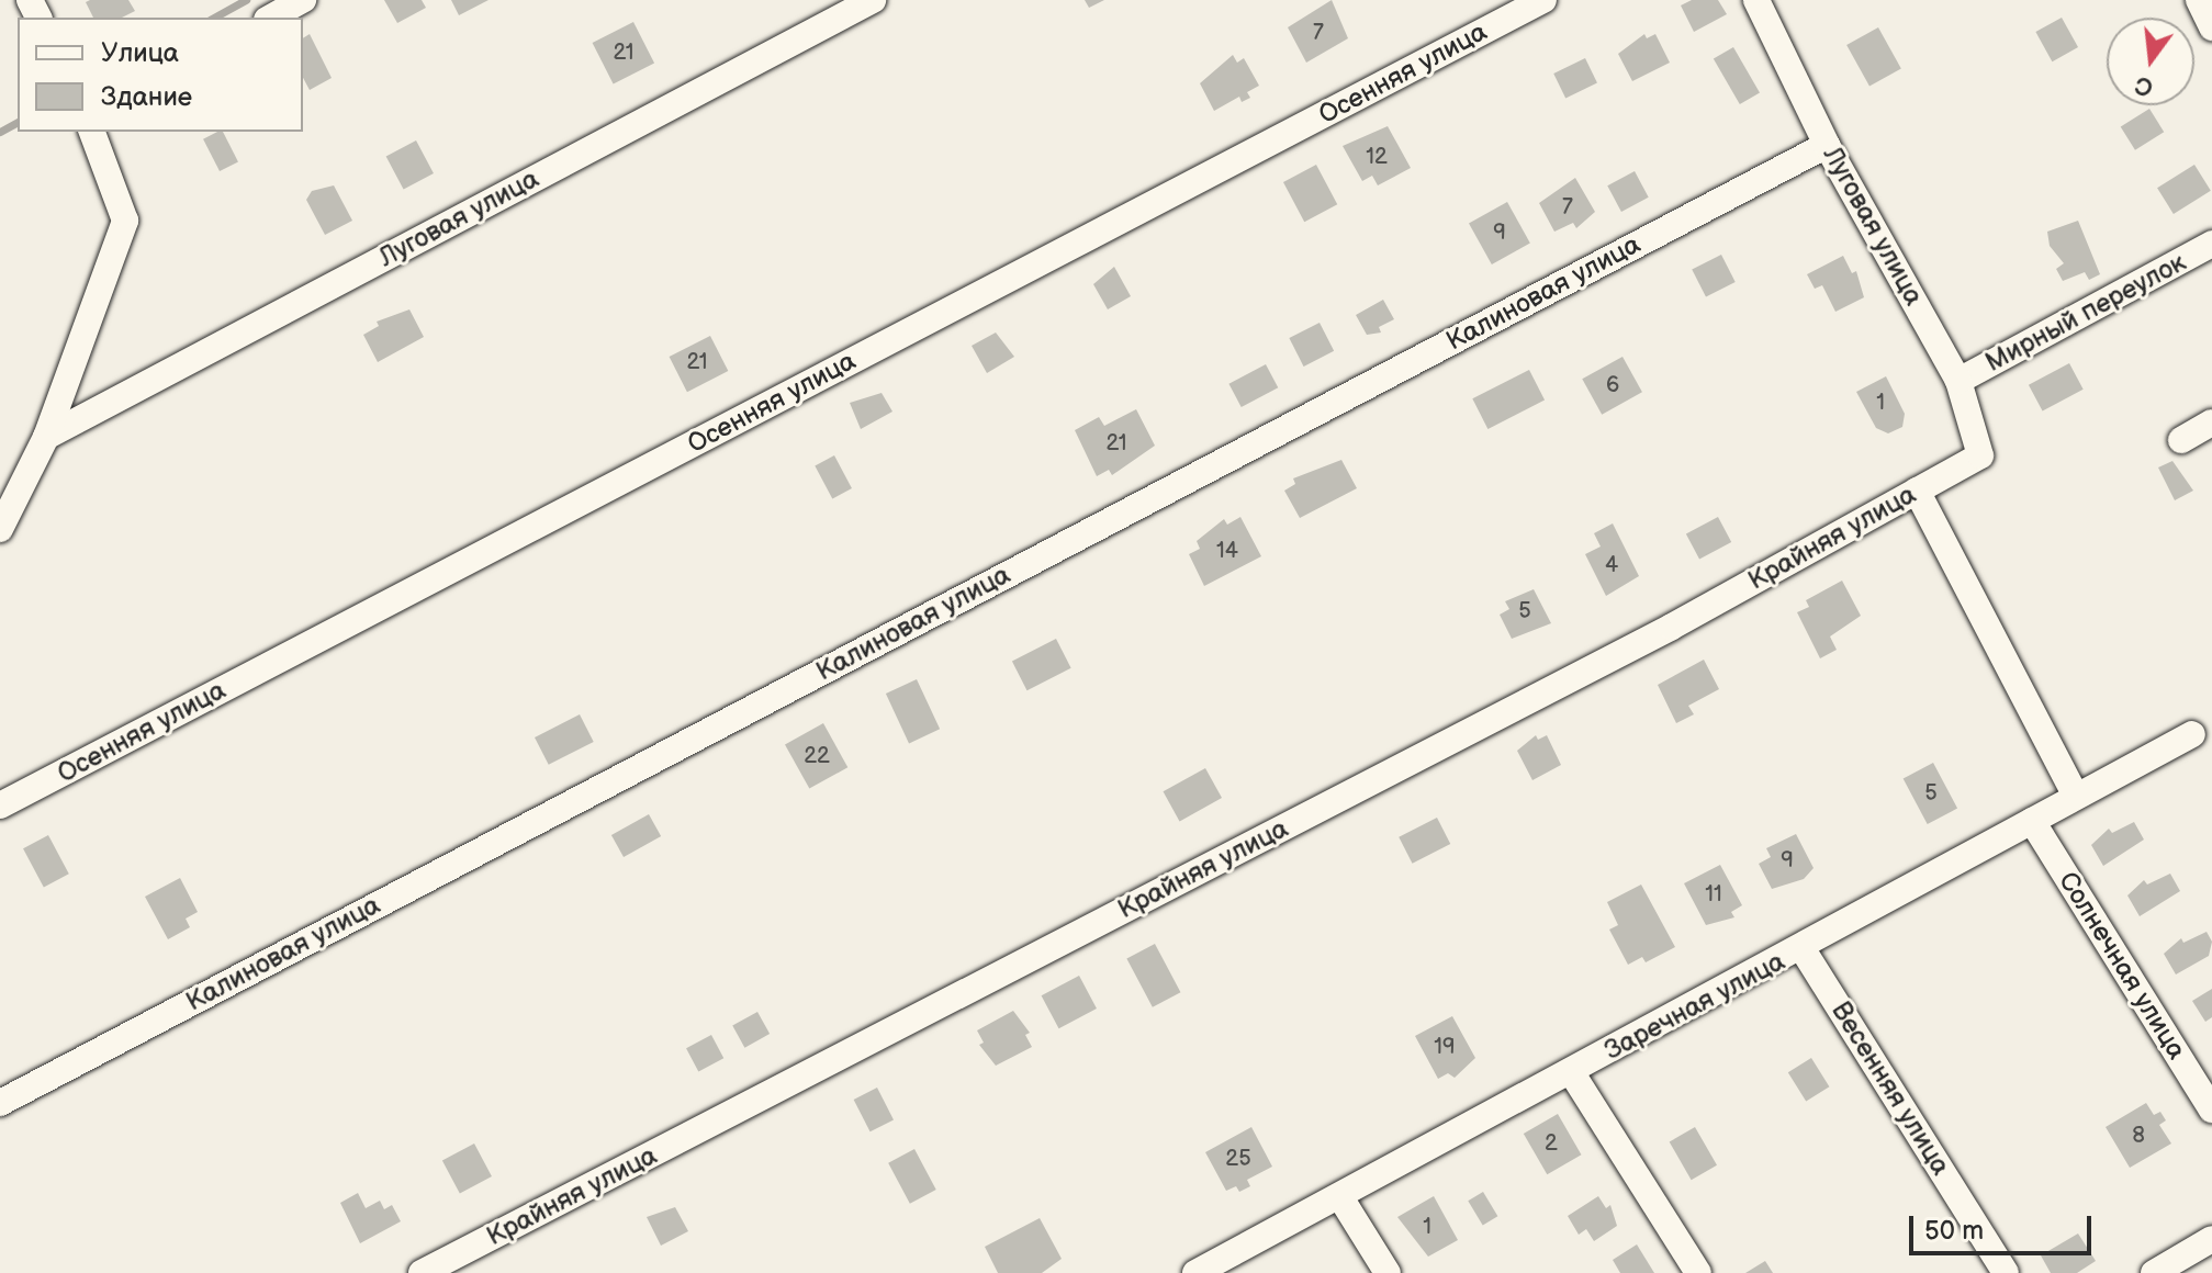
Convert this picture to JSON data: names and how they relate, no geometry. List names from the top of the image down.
{
  "streets": {
    "street": [
      "Осенняя улица",
      "Луговая улица",
      "Калиновая улица",
      "Мирный переулок",
      "Крайняя улица",
      "Солнечная улица",
      "Заречная улица",
      "Весенняя улица"
    ]
  },
  "crossings": [
    ["Луговая улица", "Калиновая улица"],
    ["Луговая улица", "Мирный переулок"],
    ["Луговая улица", "Крайняя улица"],
    ["Солнечная улица", "Заречная улица"],
    ["Заречная улица", "Весенняя улица"]
  ],
  "house_numbers": [
    "7",
    "21",
    "12",
    "7",
    "9",
    "21",
    "6",
    "1",
    "21",
    "14",
    "4",
    "5",
    "22",
    "5",
    "9",
    "11",
    "19",
    "8",
    "2",
    "25",
    "1"
  ],
  "legend": ["Улица", "Здание"],
  "scale_bar": "50 m",
  "north": "bottom"
}
